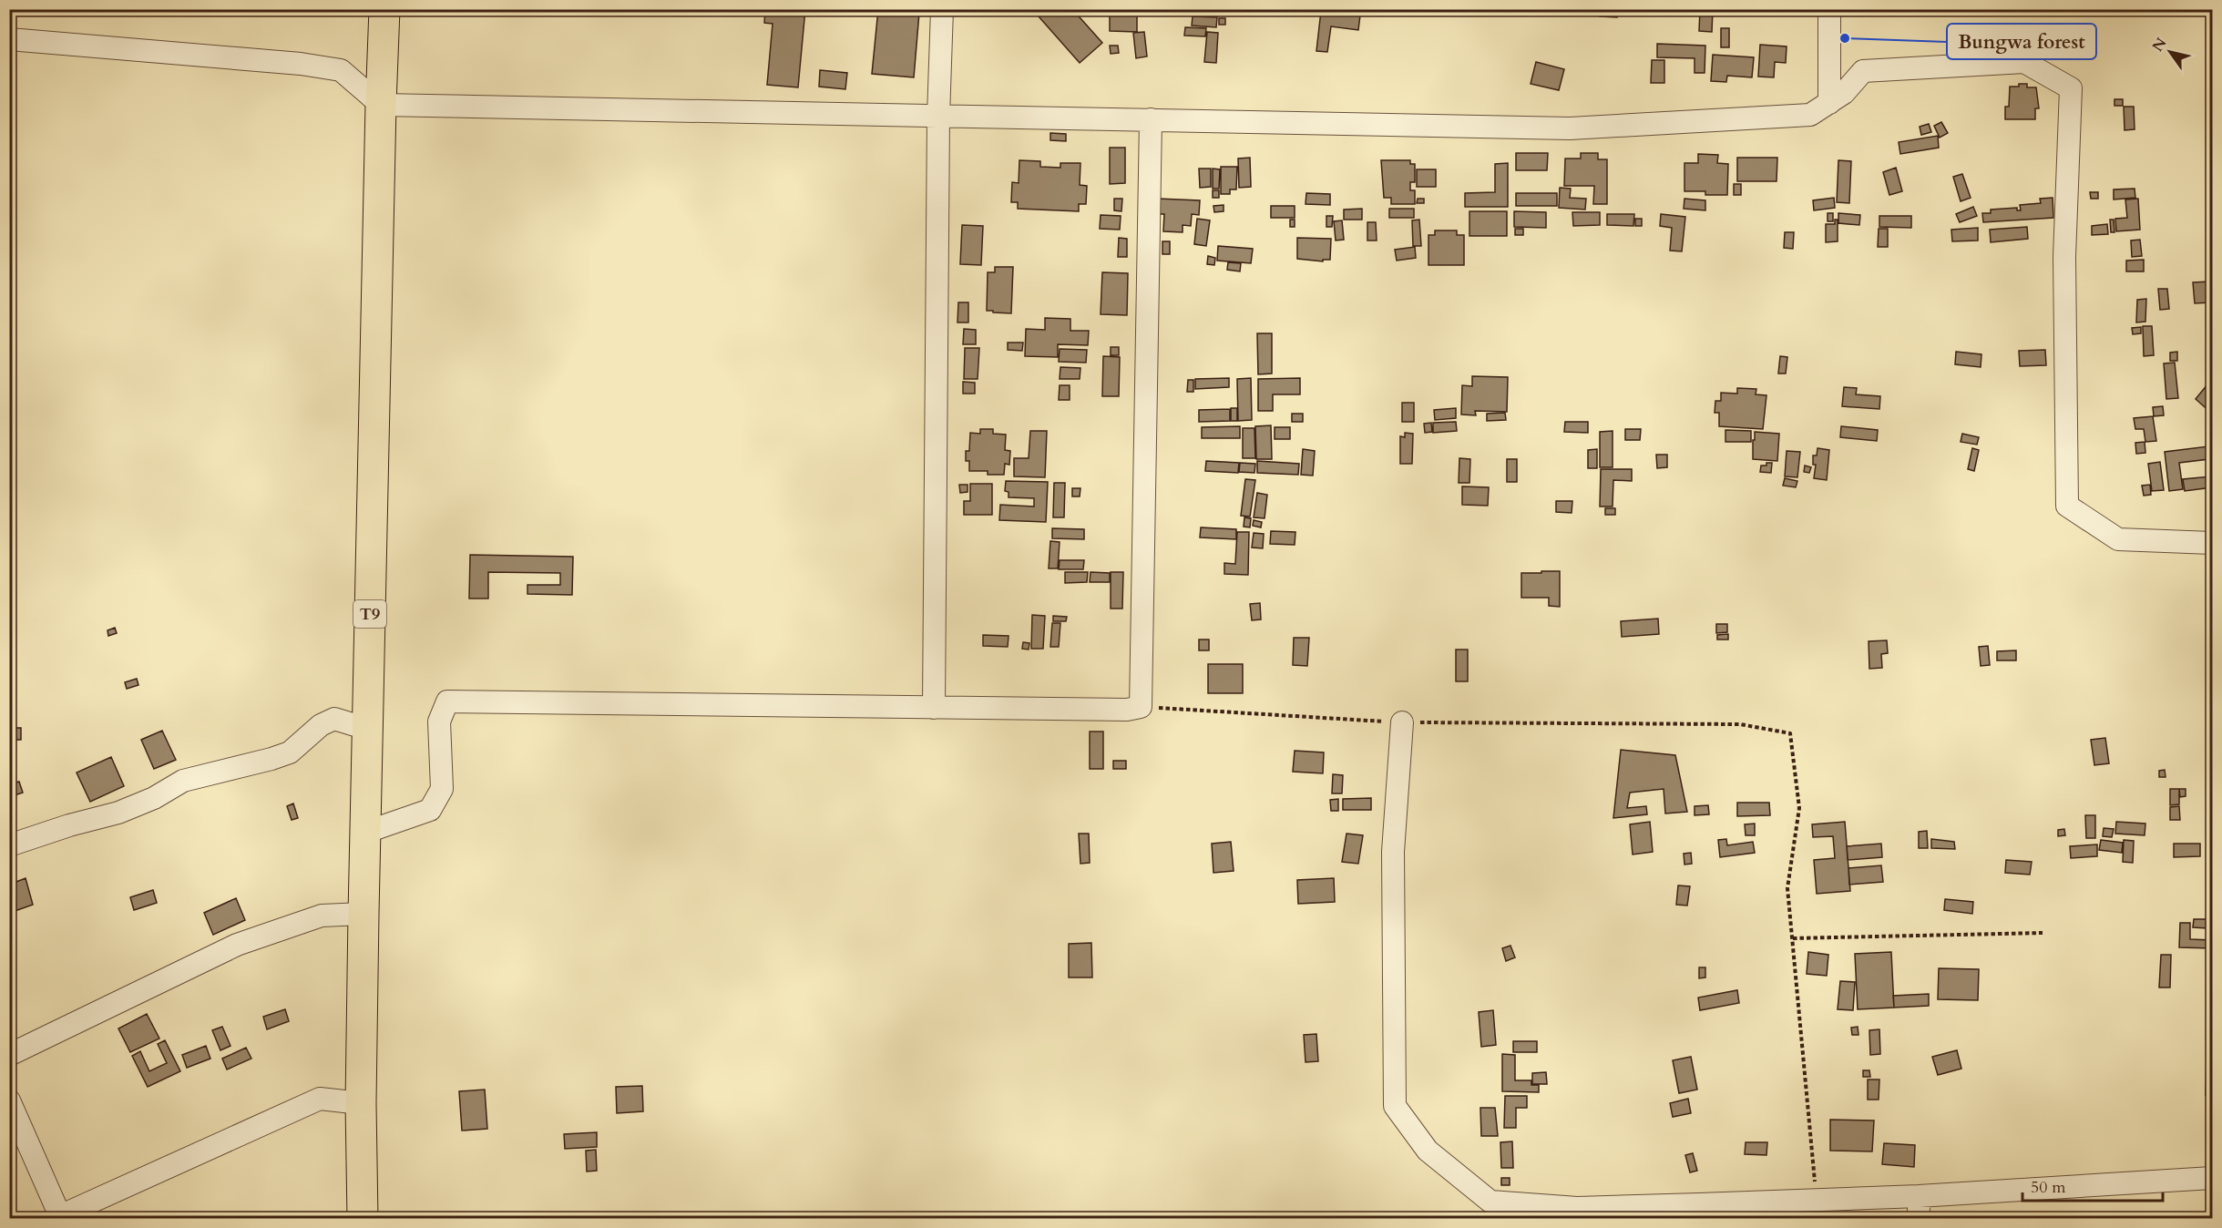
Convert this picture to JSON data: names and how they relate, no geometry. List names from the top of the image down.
{
  "streets": {
    "highway": ["T9"]
  },
  "places": ["Bungwa forest"],
  "scale_bar": "50 m",
  "north": "top left"
}
